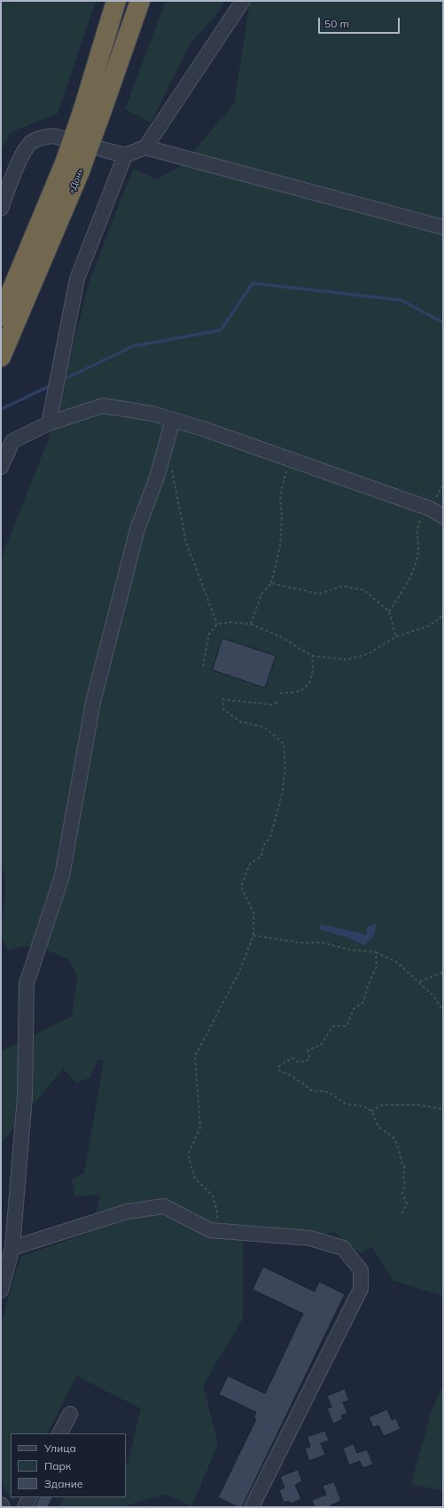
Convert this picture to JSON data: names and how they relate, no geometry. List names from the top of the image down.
{
  "streets": {
    "highway": ["«Дон»"]
  },
  "legend": ["Улица", "Парк", "Здание"],
  "scale_bar": "50 m"
}
